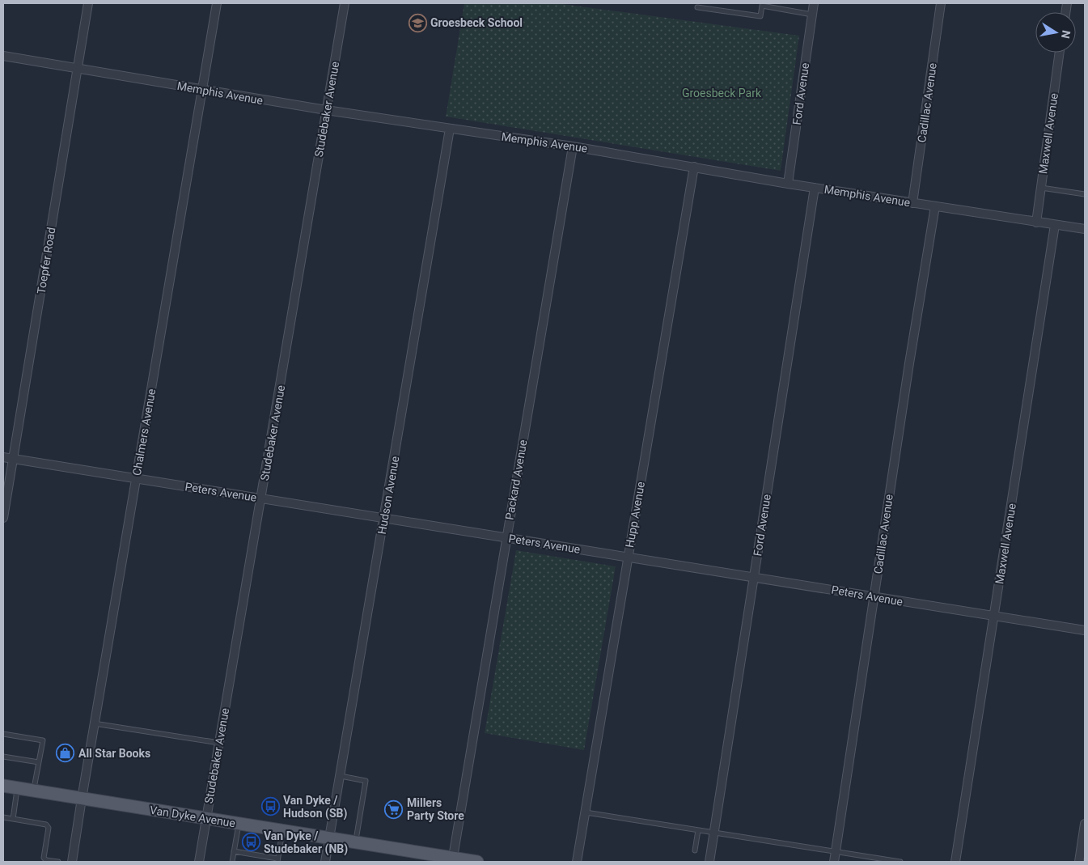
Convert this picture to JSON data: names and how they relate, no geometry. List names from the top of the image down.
{
  "streets": {
    "main road": ["Van Dyke Avenue"],
    "street": [
      "Memphis Avenue",
      "Ford Avenue",
      "Cadillac Avenue",
      "Studebaker Avenue",
      "Maxwell Avenue",
      "Toepfer Road",
      "Chalmers Avenue",
      "Packard Avenue",
      "Peters Avenue",
      "Hudson Avenue",
      "Hupp Avenue"
    ]
  },
  "crossings": [
    ["Memphis Avenue", "Ford Avenue"],
    ["Memphis Avenue", "Cadillac Avenue"],
    ["Memphis Avenue", "Studebaker Avenue"],
    ["Memphis Avenue", "Maxwell Avenue"],
    ["Memphis Avenue", "Toepfer Road"],
    ["Memphis Avenue", "Chalmers Avenue"],
    ["Memphis Avenue", "Packard Avenue"],
    ["Memphis Avenue", "Hudson Avenue"],
    ["Memphis Avenue", "Hupp Avenue"],
    ["Ford Avenue", "Peters Avenue"],
    ["Cadillac Avenue", "Peters Avenue"],
    ["Studebaker Avenue", "Peters Avenue"],
    ["Studebaker Avenue", "Van Dyke Avenue"],
    ["Maxwell Avenue", "Peters Avenue"],
    ["Toepfer Road", "Peters Avenue"],
    ["Chalmers Avenue", "Peters Avenue"],
    ["Chalmers Avenue", "Van Dyke Avenue"],
    ["Packard Avenue", "Peters Avenue"],
    ["Packard Avenue", "Van Dyke Avenue"],
    ["Peters Avenue", "Hudson Avenue"],
    ["Peters Avenue", "Hupp Avenue"],
    ["Hudson Avenue", "Van Dyke Avenue"]
  ],
  "parks": ["Groesbeck Park"],
  "places": {
    "school or university": ["Groesbeck School"],
    "shop": ["All Star Books"],
    "bus stop": ["Van Dyke / Hudson (SB)", "Van Dyke / Studebaker (NB)"],
    "supermarket": ["Millers Party Store"]
  },
  "north": "right"
}
